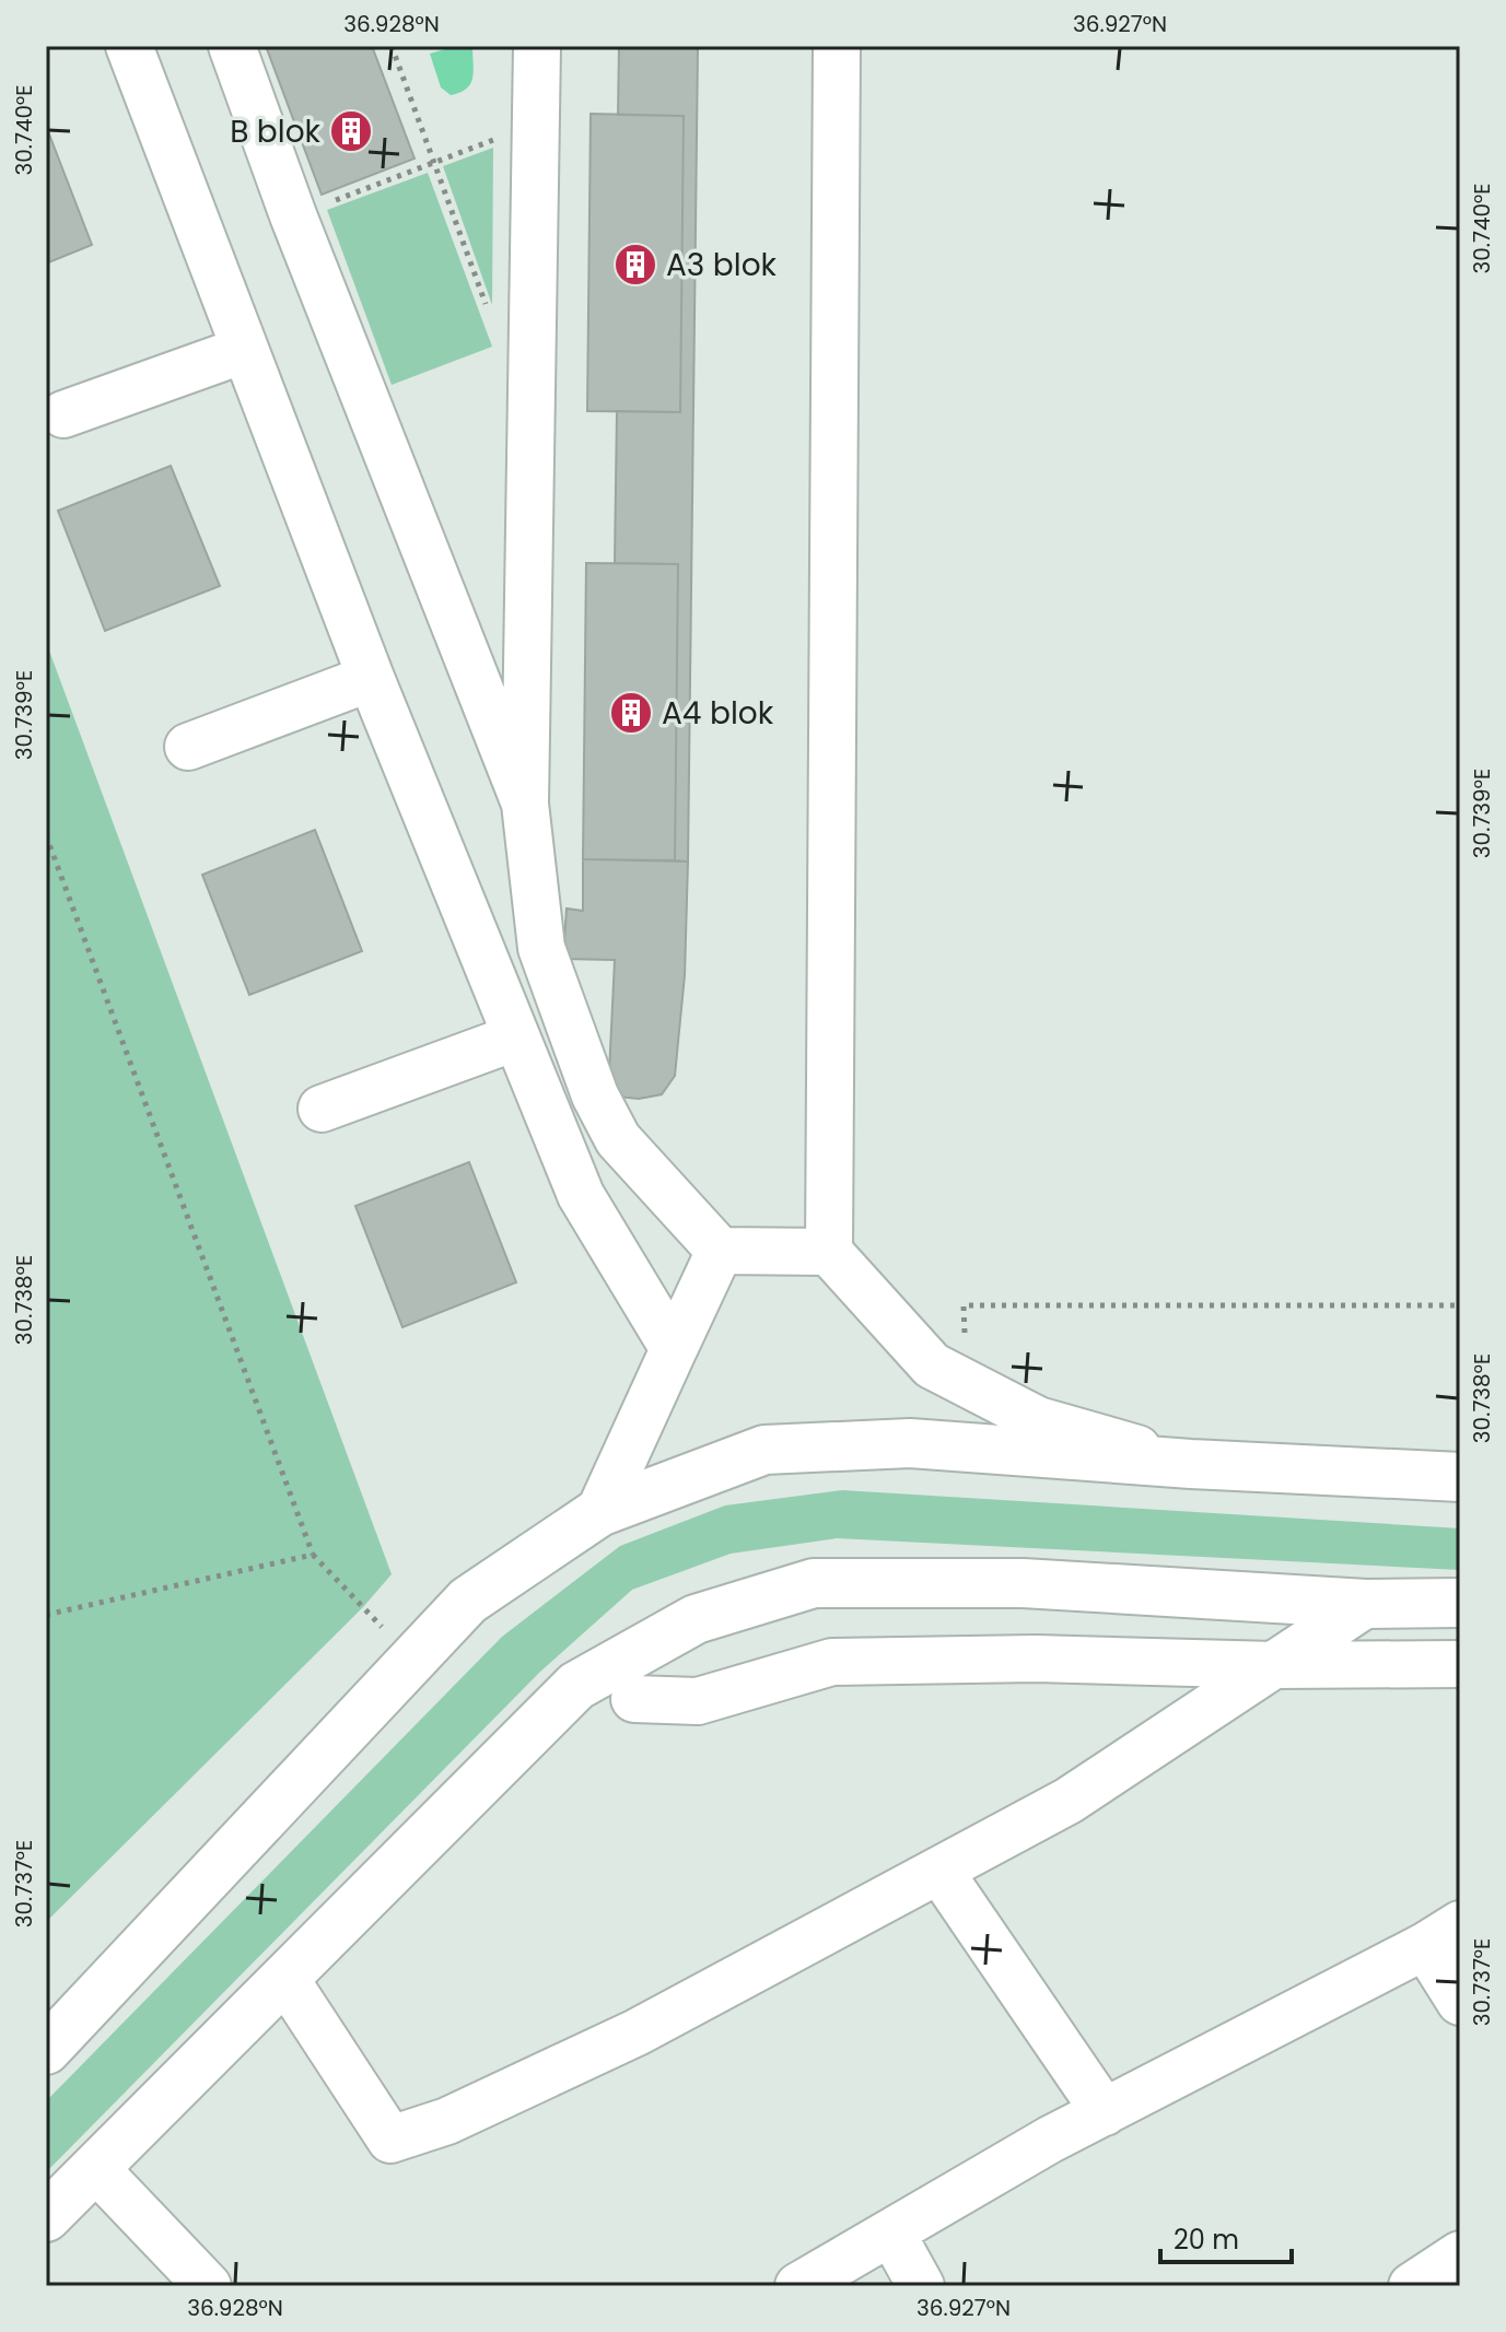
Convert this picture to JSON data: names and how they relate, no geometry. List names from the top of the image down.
{
  "places": {
    "building": ["B blok", "A3 blok", "A4 blok"]
  },
  "scale_bar": "20 m",
  "coordinates": [
    "36.928°N",
    "36.927°N",
    "30.740°E",
    "30.739°E",
    "30.738°E",
    "30.737°E"
  ]
}
